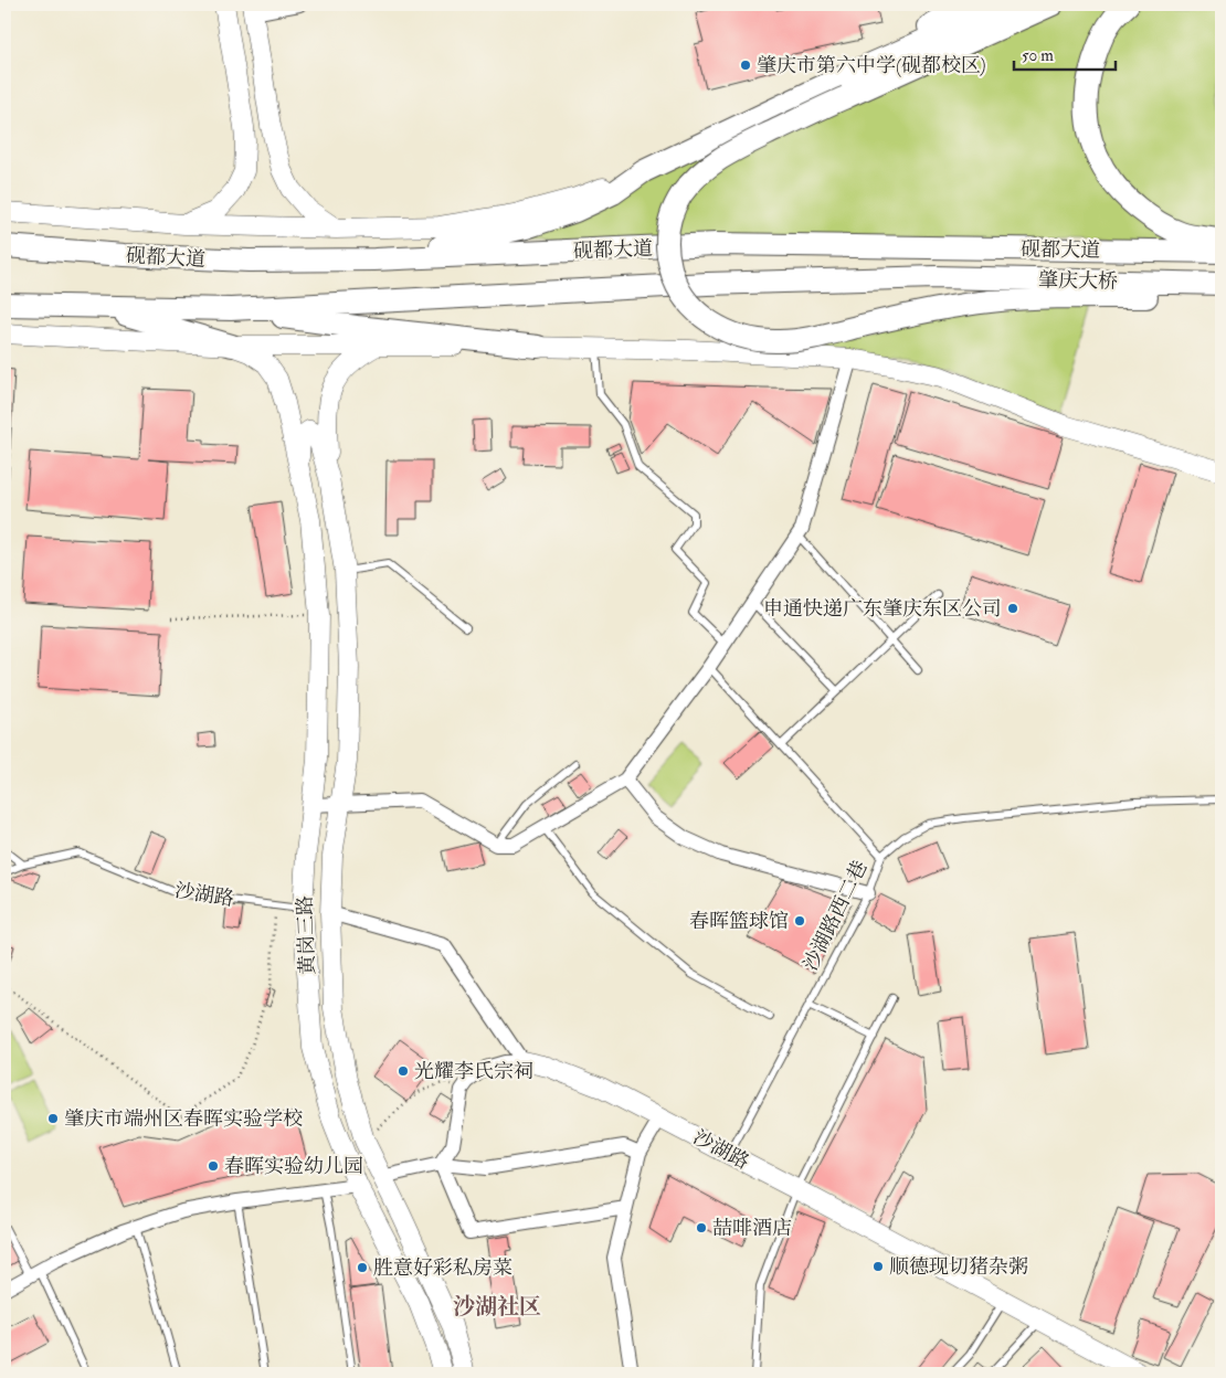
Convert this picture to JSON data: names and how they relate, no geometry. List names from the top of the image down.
{
  "streets": {
    "main road": [
      "砚都大道",
      "肇庆大桥",
      "沙湖路",
      "黄岗三路"
    ],
    "lane": ["沙湖路西二巷"]
  },
  "crossings": [
    ["砚都大道", "肇庆大桥"],
    ["沙湖路", "沙湖路西二巷"],
    ["沙湖路", "黄岗三路"]
  ],
  "districts": ["沙湖社区"],
  "places": [
    "肇庆市第六中学(砚都校区)",
    "申通快递广东肇庆东区公司",
    "春晖篮球馆",
    "光耀李氏宗祠",
    "肇庆市端州区春晖实验学校",
    "春晖实验幼儿园",
    "喆啡酒店",
    "顺德现切猪杂粥",
    "胜意好彩私房菜"
  ],
  "scale_bar": "50 m"
}
